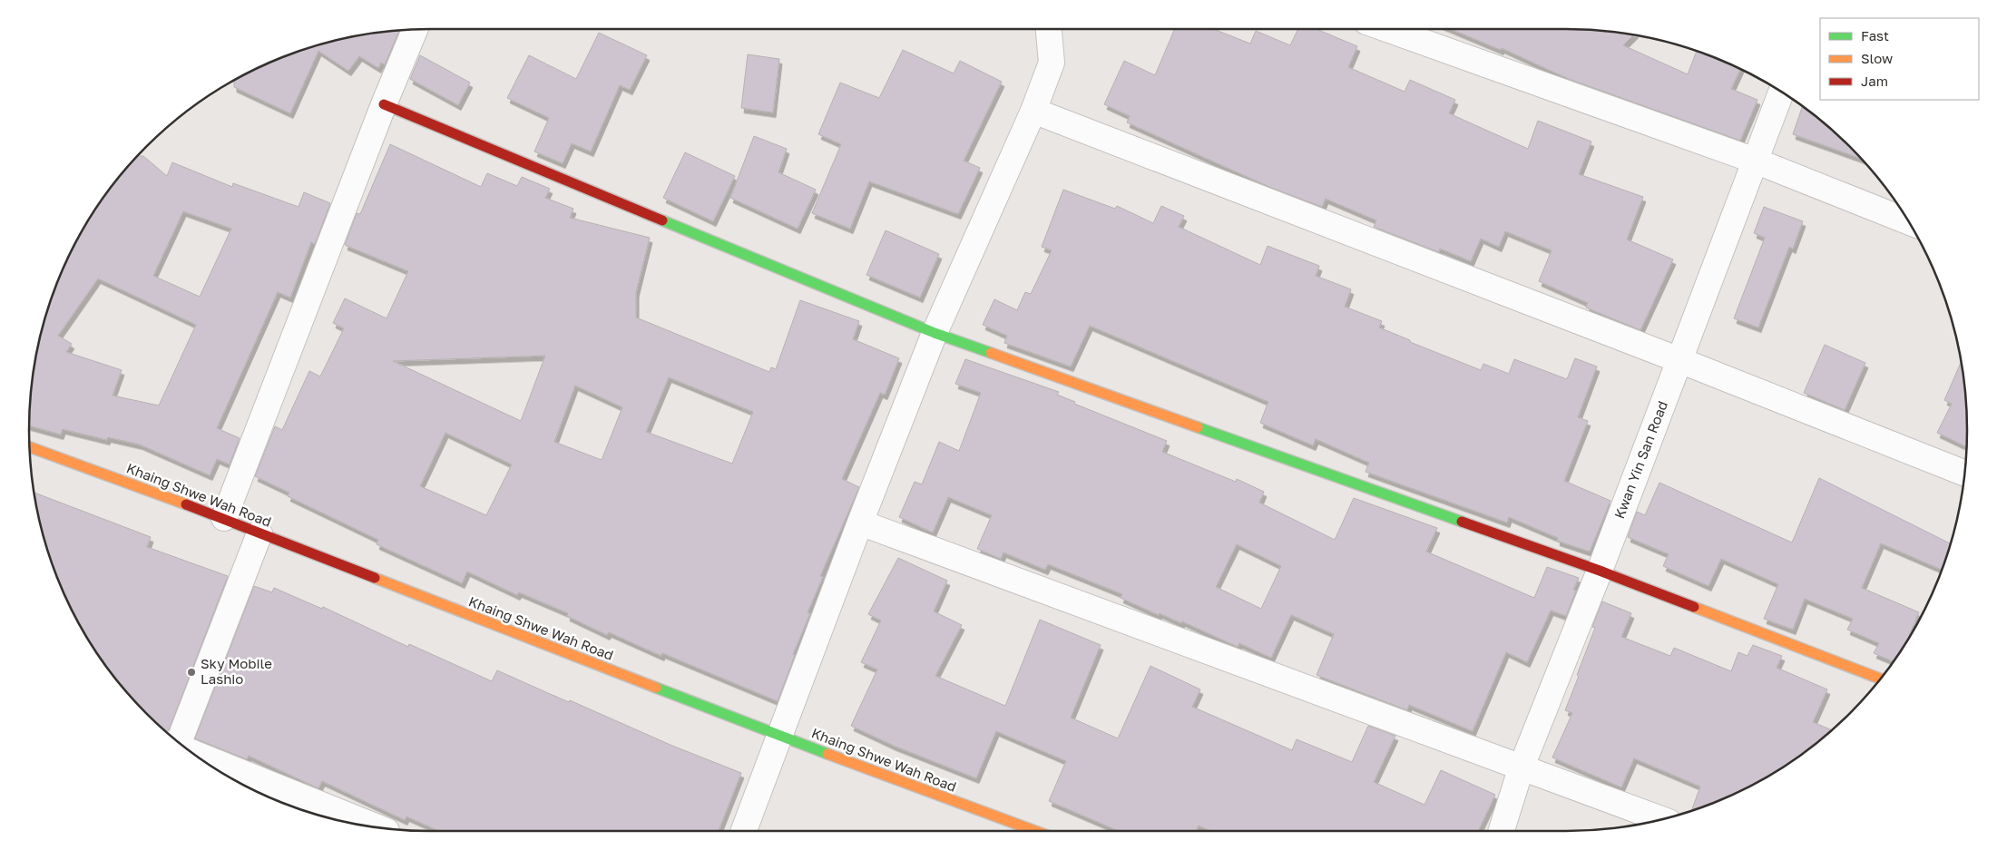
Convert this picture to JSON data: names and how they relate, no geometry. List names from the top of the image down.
{
  "streets": {
    "street": ["Kwan Yin San Road", "Khaing Shwe Wah Road"]
  },
  "places": ["Sky Mobile Lashio"],
  "legend": ["Fast", "Slow", "Jam"]
}
